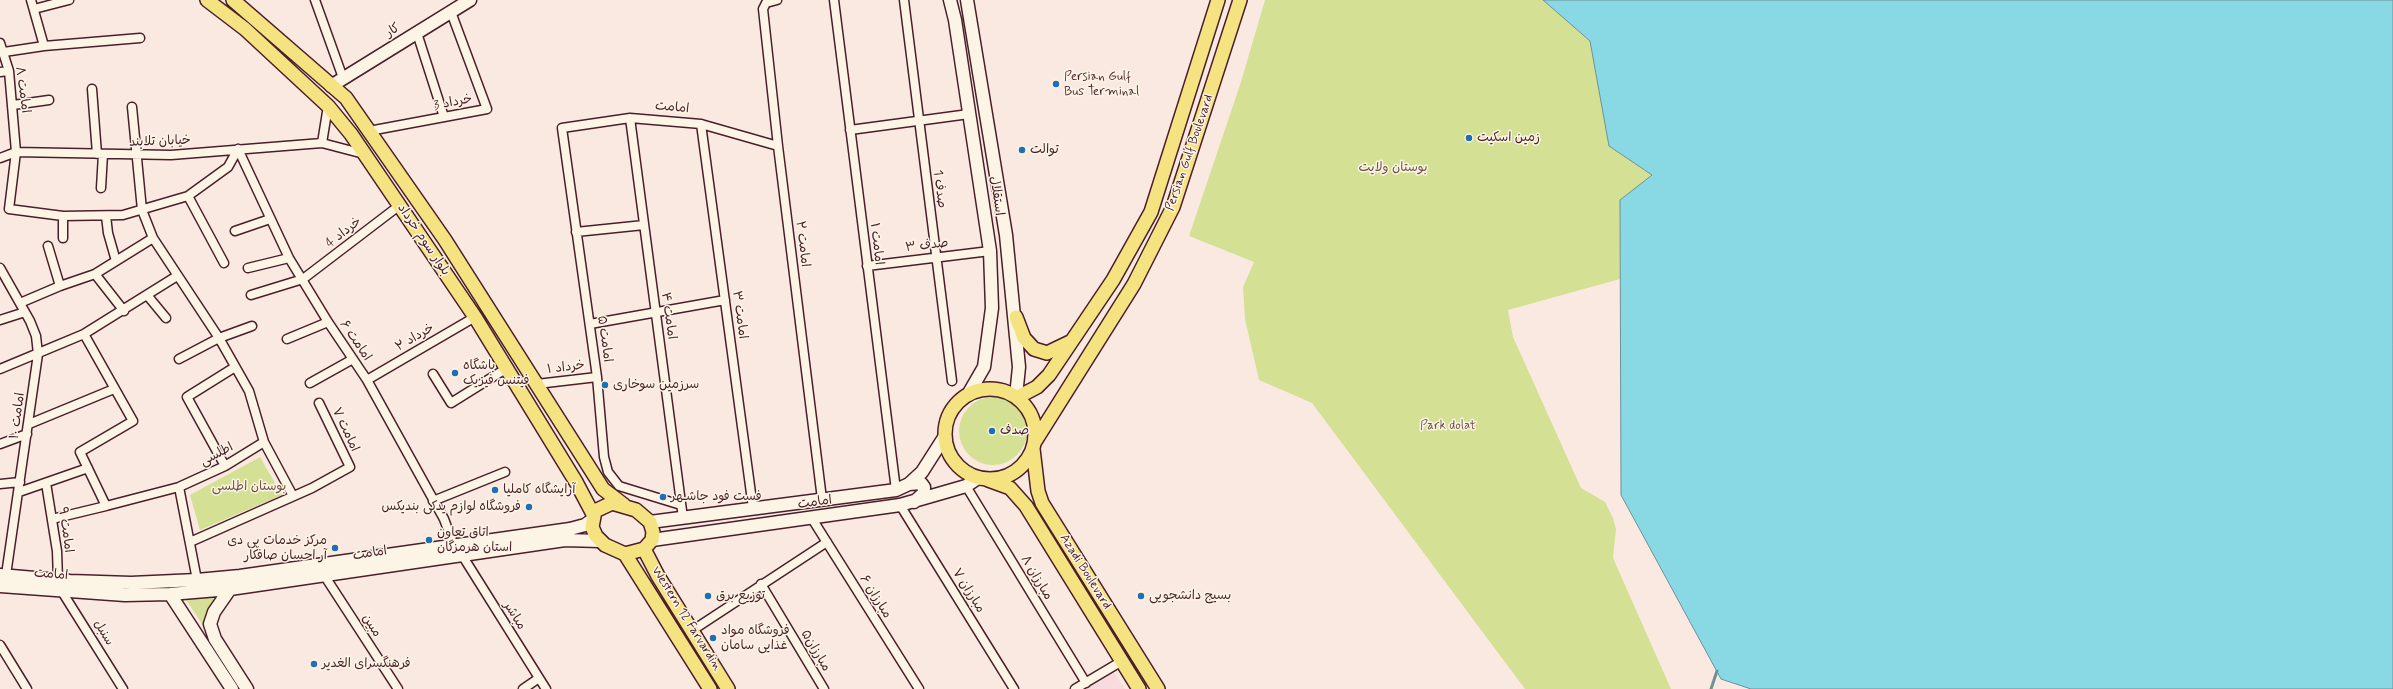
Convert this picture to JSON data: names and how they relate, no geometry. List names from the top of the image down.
{
  "streets": {
    "main road": [
      "Persian Gulf Boulevard",
      "بلوار سوم خرداد",
      "Azadi Boulevard",
      "Western 12 Farvardin"
    ],
    "street": [
      "کار",
      "امامت ۸",
      "خرداد 3",
      "امامت",
      "خیابان تلابند",
      "صدف 1",
      "استقلال",
      "خرداد 4",
      "امامت ۲",
      "امامت ۱",
      "صدف ۳",
      "امامت ۳",
      "امامت ۴",
      "خرداد ۲",
      "امامت ۵",
      "امامت ۶",
      "خرداد ۱",
      "امامت ۱۰",
      "امامت ۷",
      "اطلسی",
      "امامت ۹",
      "مبارزان ۸",
      "مبارزان ۷",
      "مبارزان ۶",
      "مباشر",
      "مبین",
      "سنبل",
      "مبارزان۵"
    ]
  },
  "crossings": [
    ["کار", "خرداد 3"],
    ["کار", "بلوار سوم خرداد"],
    ["امامت ۸", "خیابان تلابند"],
    ["خرداد 3", "بلوار سوم خرداد"],
    ["امامت", "Persian Gulf Boulevard"],
    ["امامت", "استقلال"],
    ["امامت", "بلوار سوم خرداد"],
    ["امامت", "امامت ۲"],
    ["امامت", "امامت ۱"],
    ["امامت", "امامت ۳"],
    ["امامت", "امامت ۴"],
    ["امامت", "امامت ۵"],
    ["امامت", "امامت ۶"],
    ["امامت", "امامت ۱۰"],
    ["امامت", "امامت ۹"],
    ["امامت", "Azadi Boulevard"],
    ["امامت", "مبارزان ۸"],
    ["امامت", "مبارزان ۷"],
    ["امامت", "مبارزان ۶"],
    ["امامت", "مباشر"],
    ["امامت", "Western 12 Farvardin"],
    ["امامت", "مبین"],
    ["امامت", "سنبل"],
    ["خیابان تلابند", "بلوار سوم خرداد"],
    ["خیابان تلابند", "امامت ۶"],
    ["Persian Gulf Boulevard", "استقلال"],
    ["Persian Gulf Boulevard", "Azadi Boulevard"],
    ["صدف 1", "صدف ۳"],
    ["استقلال", "صدف ۳"],
    ["استقلال", "Azadi Boulevard"],
    ["خرداد 4", "بلوار سوم خرداد"],
    ["خرداد 4", "امامت ۶"],
    ["بلوار سوم خرداد", "خرداد ۲"],
    ["بلوار سوم خرداد", "خرداد ۱"],
    ["بلوار سوم خرداد", "Western 12 Farvardin"],
    ["امامت ۱", "صدف ۳"],
    ["امامت ۴", "امامت ۵"],
    ["خرداد ۲", "امامت ۶"],
    ["امامت ۵", "خرداد ۱"],
    ["امامت ۶", "مباشر"],
    ["اطلسی", "امامت ۹"],
    ["امامت ۹", "سنبل"]
  ],
  "parks": ["بوستان ولایت", "Park dolat", "بوستان اطلسی"],
  "places": [
    "Persian Gulf Bus Terminal",
    "زمین اسکیت",
    "توالت",
    "باشگاه فیتنس فیزیک",
    "سرزمین سوخاری",
    "صدف",
    "آرایشگاه کاملیا",
    "فست فود جاشـهر",
    "فروشگاه لوازم یدکی بندیکس",
    "اتاق تعاون استان هرمزگان",
    "مرکز خدمات پی دی آر احسان صافکار",
    "توزیع برق",
    "بسیج دانشجویی",
    "فروشگاه مواد غذایی سامان",
    "فرهنگسرای الغدیر"
  ]
}
